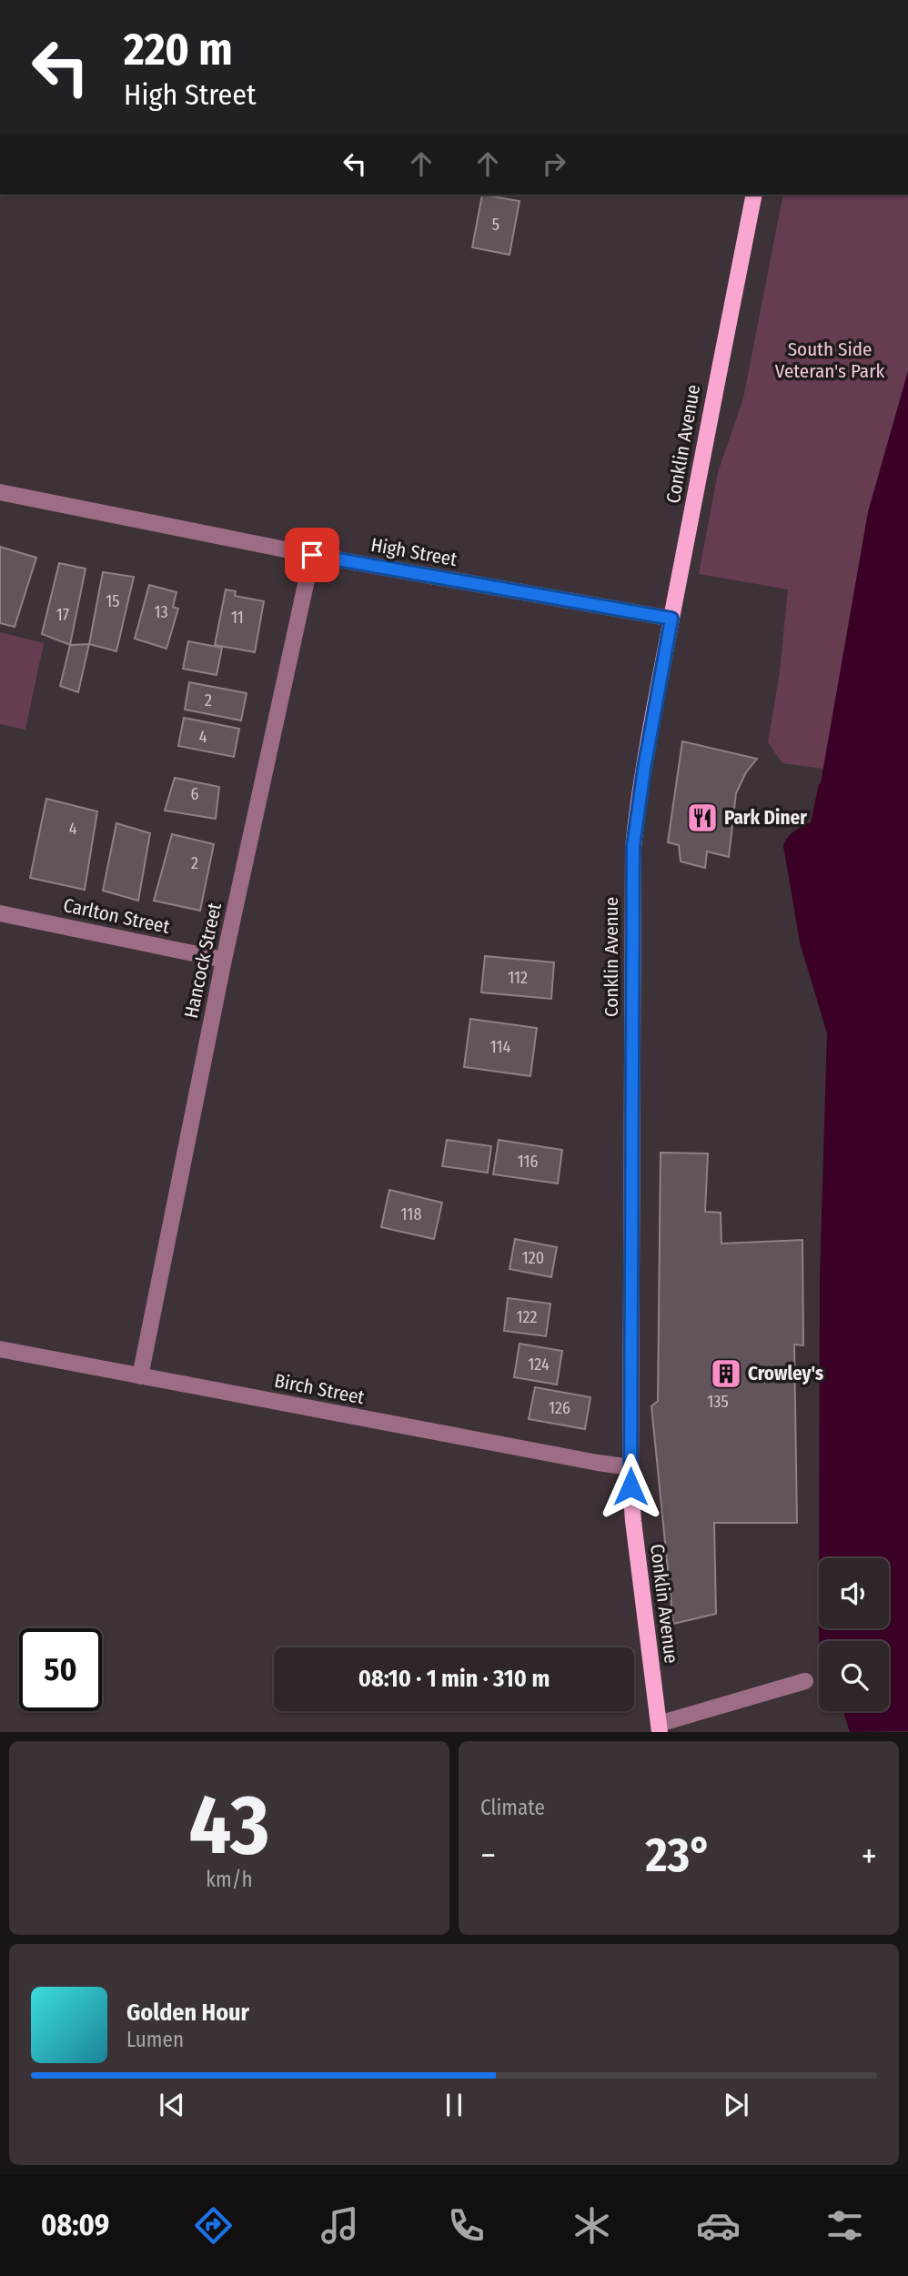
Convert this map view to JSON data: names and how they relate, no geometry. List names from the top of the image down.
{
  "streets": {
    "main road": ["Conklin Avenue"],
    "street": [
      "High Street",
      "Carlton Street",
      "Hancock Street",
      "Birch Street"
    ]
  },
  "crossings": [
    ["Conklin Avenue", "High Street"],
    ["Conklin Avenue", "Birch Street"],
    ["High Street", "Hancock Street"],
    ["Carlton Street", "Hancock Street"],
    ["Hancock Street", "Birch Street"]
  ],
  "parks": ["South Side Veteran's Park"],
  "places": {
    "restaurant": ["Park Diner"],
    "building": ["Crowley's"]
  },
  "house_numbers": [
    "5",
    "15",
    "13",
    "17",
    "11",
    "2",
    "4",
    "6",
    "4",
    "2",
    "112",
    "114",
    "116",
    "118",
    "120",
    "122",
    "124",
    "135",
    "126"
  ],
  "page": {
    "turn": ["220 m", "High Street"],
    "limit": "50",
    "trip": "08:10 · 1 min · 310 m",
    "tile": [
      ["43", "km/h"],
      "Climate"
    ],
    "heat": ["−", "23°", "+"],
    "song": ["Golden Hour", "Lumen"],
    "tabs": "08:09"
  }
}
